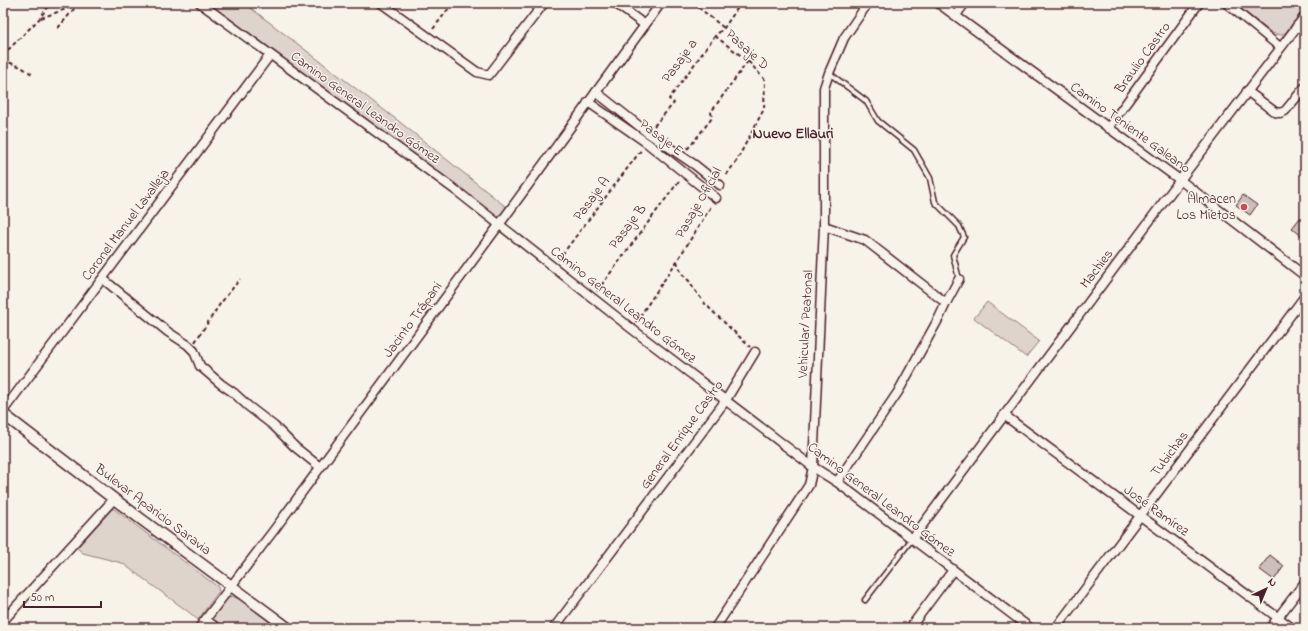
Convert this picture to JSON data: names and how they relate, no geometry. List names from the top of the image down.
{
  "streets": {
    "street": [
      "Braulio Castro",
      "Camino General Leandro Gómez",
      "Camino Teniente Galeano",
      "Pasaje E",
      "Coronel Manuel Lavalleja",
      "Machies",
      "Jacinto Trápani",
      "Vehicular/ Peatonal",
      "General Enrique Castro",
      "Tubichas",
      "Bulevar Aparicio Saravia",
      "José Ramírez"
    ],
    "path": [
      "Pasaje D",
      "Pasaje a",
      "Pasaje A",
      "Pasaje Oficial",
      "Pasaje B"
    ]
  },
  "crossings": [
    ["Pasaje D", "Pasaje a"],
    ["Pasaje D", "Pasaje Oficial"],
    ["Braulio Castro", "Camino Teniente Galeano"],
    ["Pasaje a", "Pasaje E"],
    ["Camino General Leandro Gómez", "Pasaje A"],
    ["Camino General Leandro Gómez", "Pasaje Oficial"],
    ["Camino General Leandro Gómez", "Coronel Manuel Lavalleja"],
    ["Camino General Leandro Gómez", "Pasaje B"],
    ["Camino General Leandro Gómez", "Machies"],
    ["Camino General Leandro Gómez", "Jacinto Trápani"],
    ["Camino General Leandro Gómez", "Vehicular/ Peatonal"],
    ["Camino General Leandro Gómez", "General Enrique Castro"],
    ["Camino Teniente Galeano", "Machies"],
    ["Pasaje E", "Pasaje A"],
    ["Pasaje E", "Pasaje Oficial"],
    ["Pasaje E", "Pasaje B"],
    ["Pasaje E", "Jacinto Trápani"],
    ["Coronel Manuel Lavalleja", "Bulevar Aparicio Saravia"],
    ["Machies", "José Ramírez"],
    ["Jacinto Trápani", "Bulevar Aparicio Saravia"],
    ["Tubichas", "José Ramírez"]
  ],
  "districts": ["Nuevo Ellauri"],
  "places": ["Almacen Los Mietos"],
  "scale_bar": "50 m",
  "north": "top right"
}
